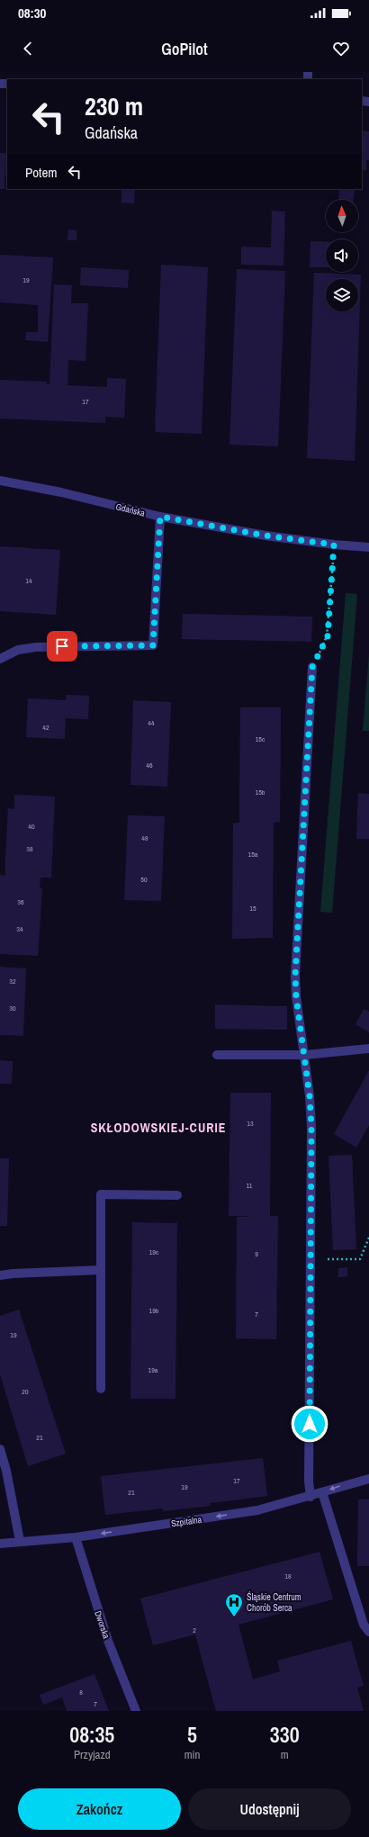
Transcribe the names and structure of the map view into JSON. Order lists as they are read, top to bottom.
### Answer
{
  "streets": {
    "street": ["Gdańska", "Szpitalna", "Dworska"]
  },
  "crossings": [
    ["Szpitalna", "Dworska"]
  ],
  "one_way": ["Szpitalna"],
  "districts": ["SKŁODOWSKIEJ-CURIE"],
  "places": {
    "hospital": ["Śląskie Centrum Chorób Serca"]
  },
  "house_numbers": [
    "19",
    "17",
    "14",
    "44",
    "42",
    "15c",
    "46",
    "15b",
    "40",
    "48",
    "38",
    "15a",
    "50",
    "36",
    "15",
    "34",
    "32",
    "30",
    "13",
    "11",
    "19c",
    "9",
    "19b",
    "7",
    "19",
    "19a",
    "20",
    "21",
    "17",
    "19",
    "21",
    "18",
    "2",
    "8",
    "7"
  ],
  "north": "top",
  "page": {
    "status": "08:30",
    "header": "GoPilot",
    "turn": ["230 m", "Gdańska"],
    "then": "Potem",
    "eta": [
      "08:35",
      "Przyjazd",
      "5",
      "min",
      "330",
      "m"
    ],
    "buttons": ["Zakończ", "Udostępnij"]
  }
}
